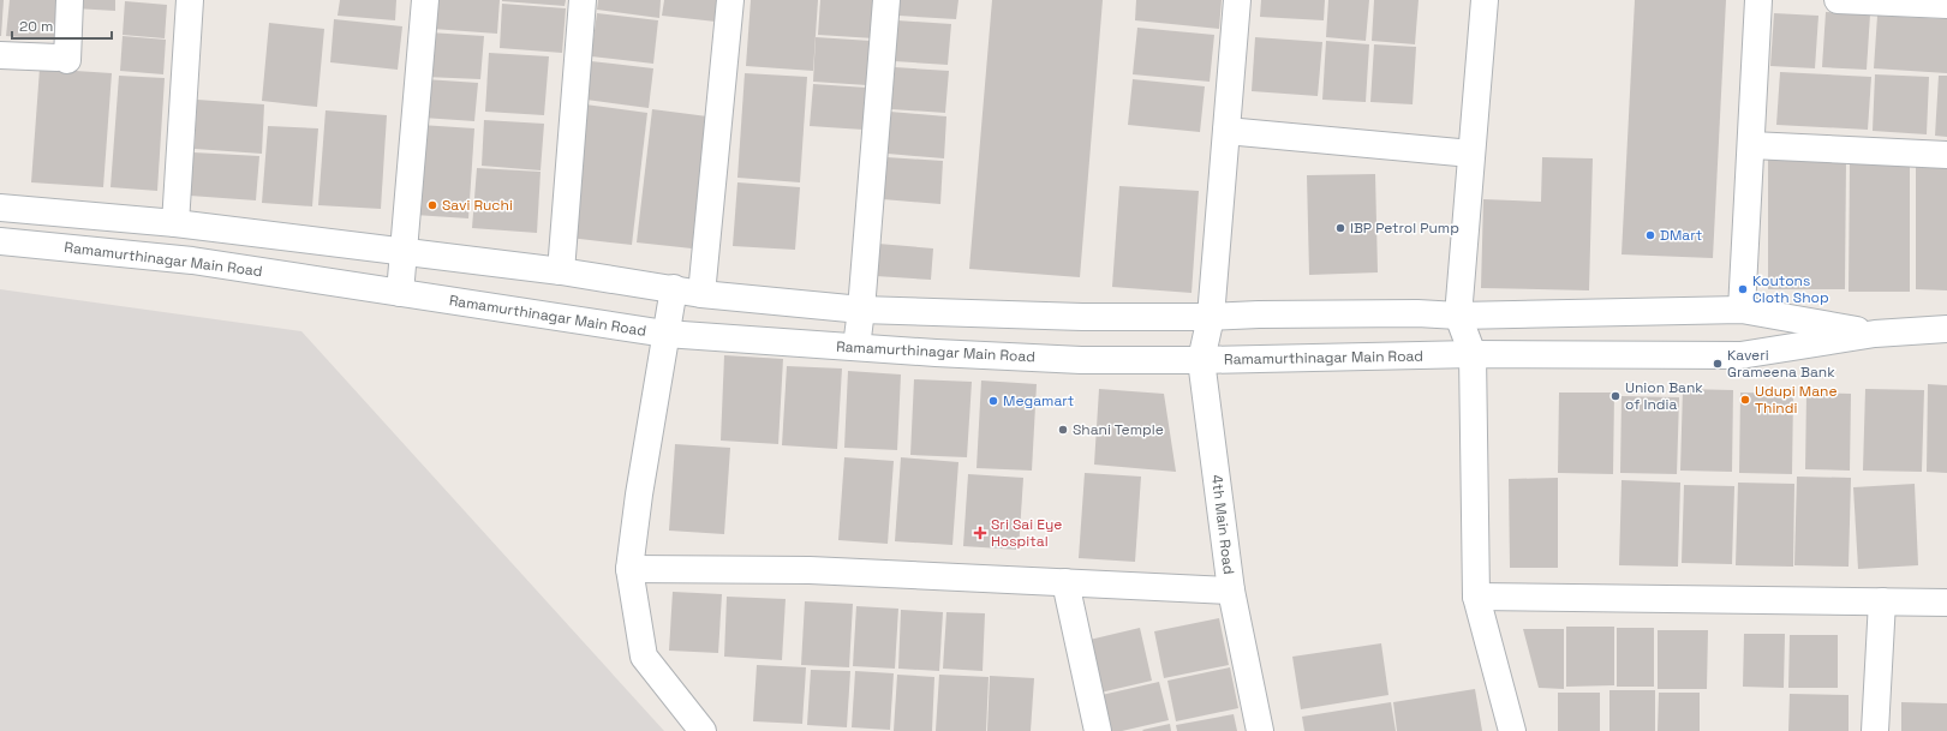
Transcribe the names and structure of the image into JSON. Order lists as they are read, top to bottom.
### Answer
{
  "streets": {
    "street": ["Ramamurthinagar Main Road", "4th Main Road"]
  },
  "crossings": [
    ["Ramamurthinagar Main Road", "4th Main Road"]
  ],
  "places": {
    "other": [
      "Savi Ruchi",
      "IBP Petrol Pump",
      "DMart",
      "Koutons Cloth Shop",
      "Kaveri Grameena Bank",
      "Union Bank of India",
      "Udupi Mane Thindi",
      "Megamart",
      "Shani Temple"
    ],
    "health": ["Sri Sai Eye Hospital"]
  },
  "scale_bar": "20 m"
}
